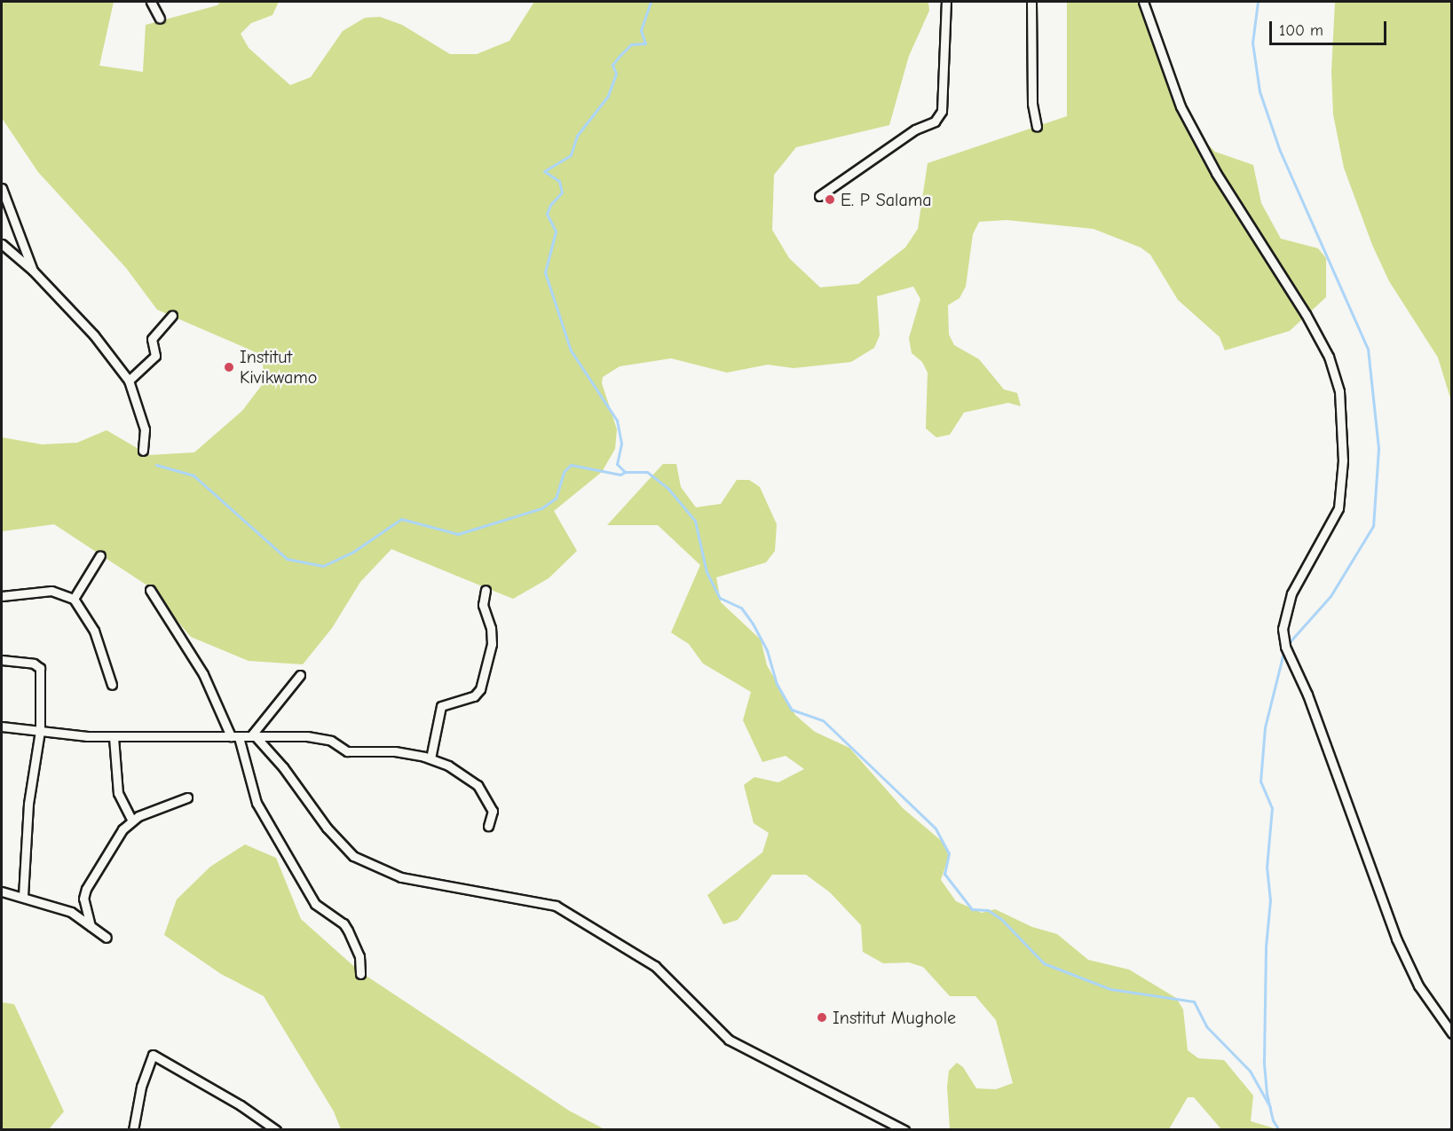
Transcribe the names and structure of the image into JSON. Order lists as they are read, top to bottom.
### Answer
{
  "places": ["E. P Salama", "Institut Kivikwamo", "Institut Mughole"],
  "scale_bar": "100 m"
}
